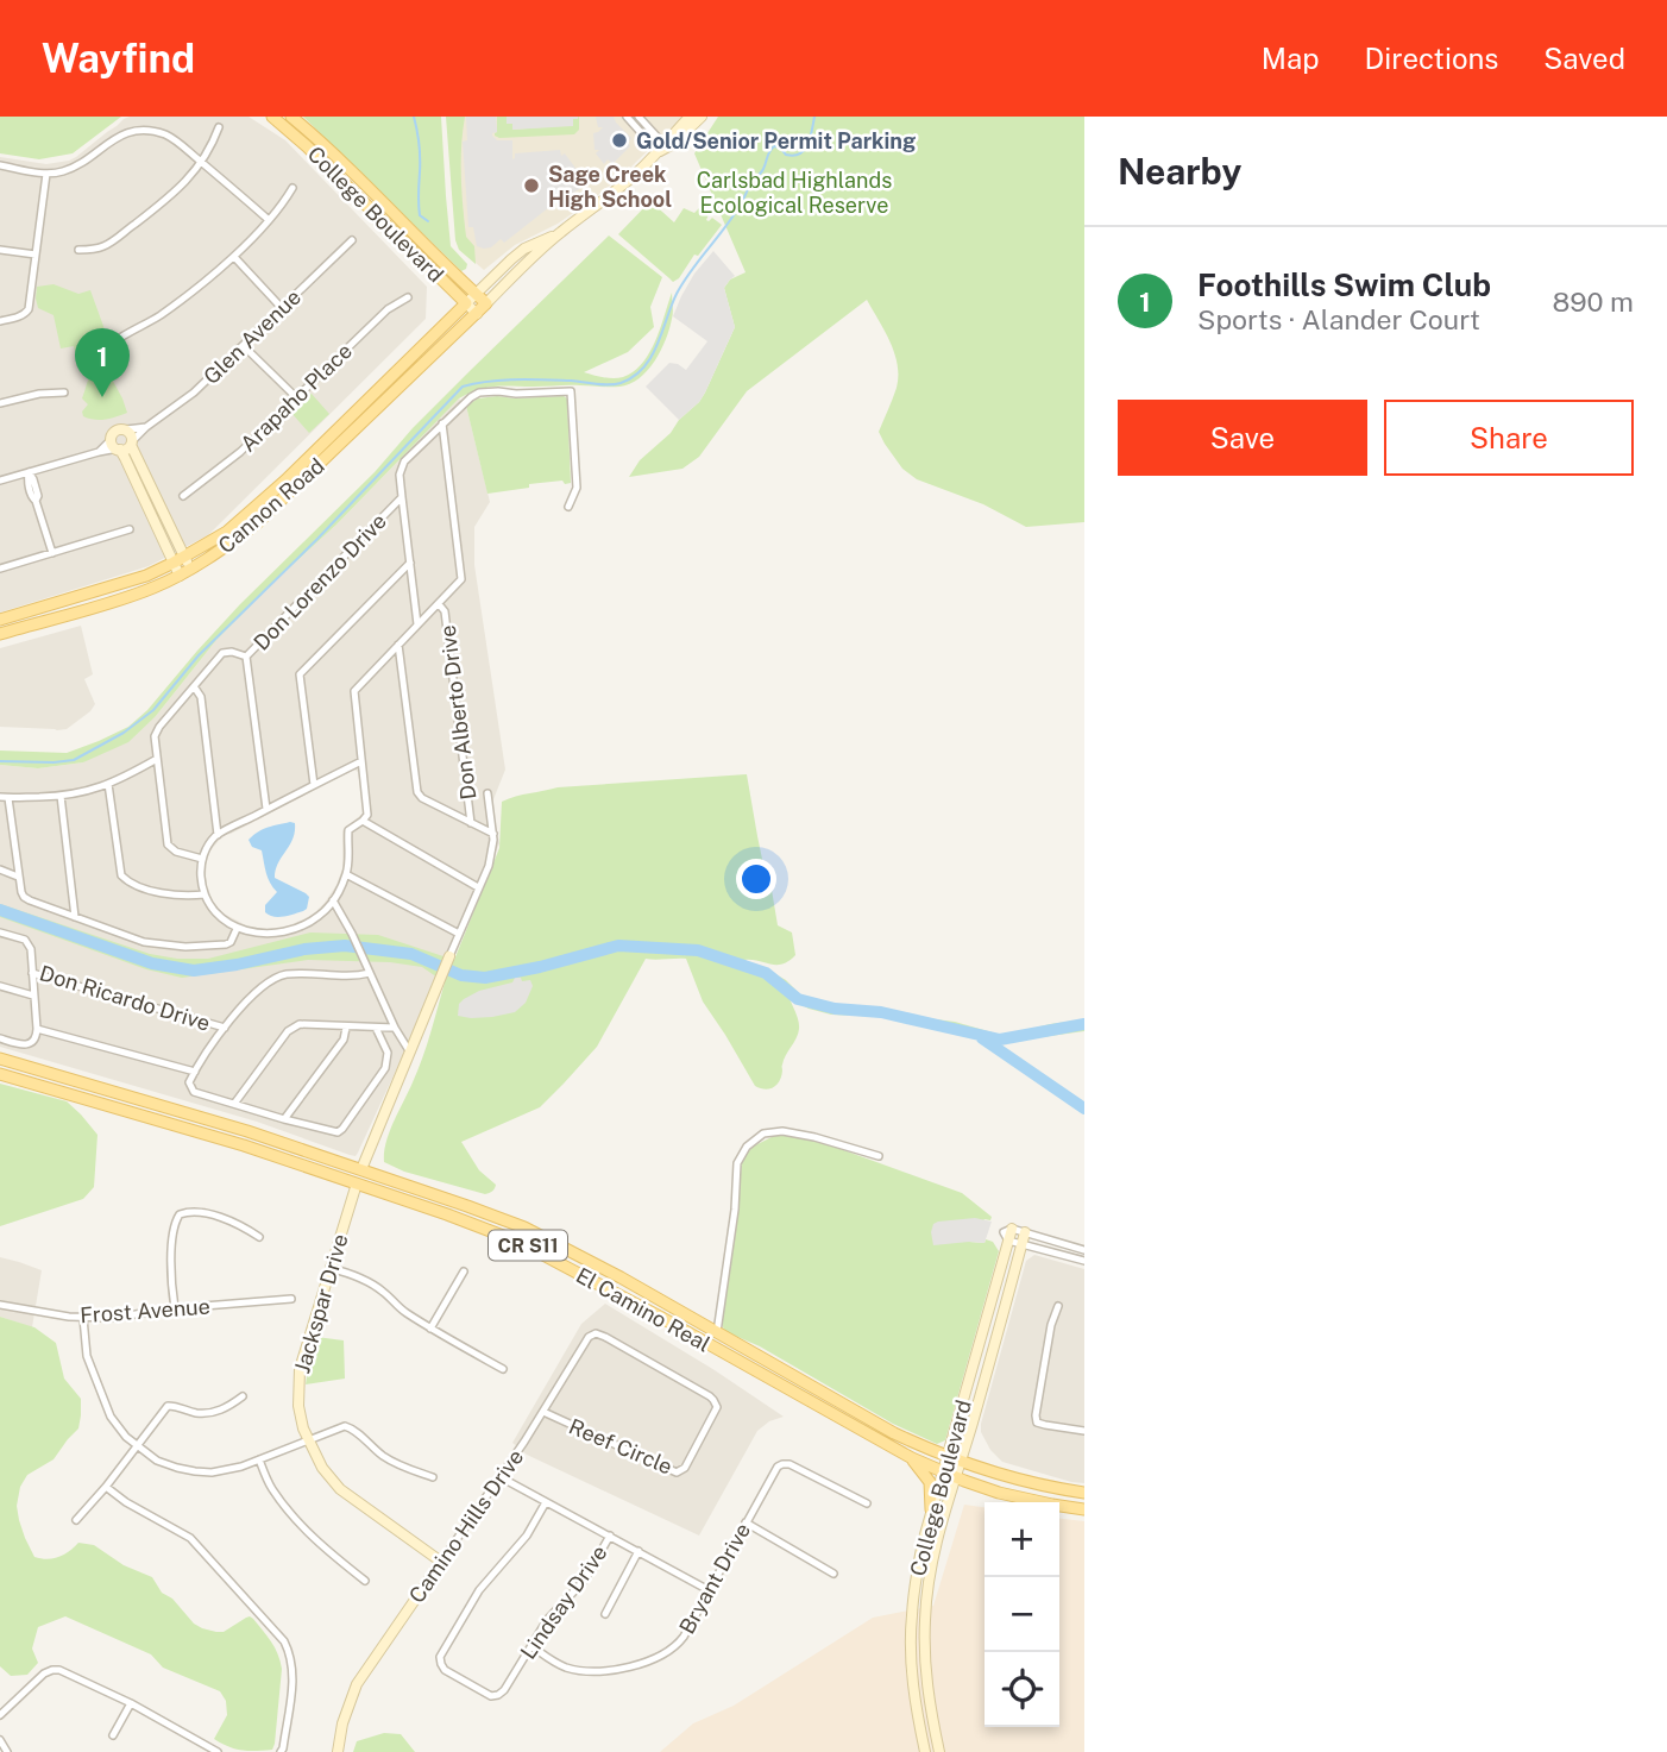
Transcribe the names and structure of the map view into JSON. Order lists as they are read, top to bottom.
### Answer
{
  "streets": {
    "main road": [
      "College Boulevard",
      "Cannon Road",
      "CR S11",
      "El Camino Real"
    ],
    "street": [
      "Glen Avenue",
      "Arapaho Place",
      "Don Lorenzo Drive",
      "Don Alberto Drive",
      "Don Ricardo Drive",
      "Jackspar Drive",
      "Frost Avenue",
      "Reef Circle",
      "Camino Hills Drive",
      "Bryant Drive",
      "Lindsay Drive"
    ]
  },
  "crossings": [
    ["College Boulevard", "Cannon Road"],
    ["College Boulevard", "El Camino Real"],
    ["Jackspar Drive", "El Camino Real"],
    ["Jackspar Drive", "Camino Hills Drive"],
    ["Reef Circle", "Camino Hills Drive"],
    ["Bryant Drive", "Lindsay Drive"]
  ],
  "parks": ["Carlsbad Highlands Ecological Reserve"],
  "places": ["Gold/Senior Permit Parking", "Sage Creek High School"],
  "page": {
    "header": "Wayfind",
    "nav": ["Map", "Directions", "Saved"],
    "heading": "Nearby",
    "list": [
      {
        "mark": "1",
        "name": "Foothills Swim Club",
        "note": "Sports · Alander Court",
        "value": "890 m"
      }
    ],
    "pins": "1",
    "buttons": ["Save", "Share"],
    "map_buttons": ["+", "−"]
  }
}
